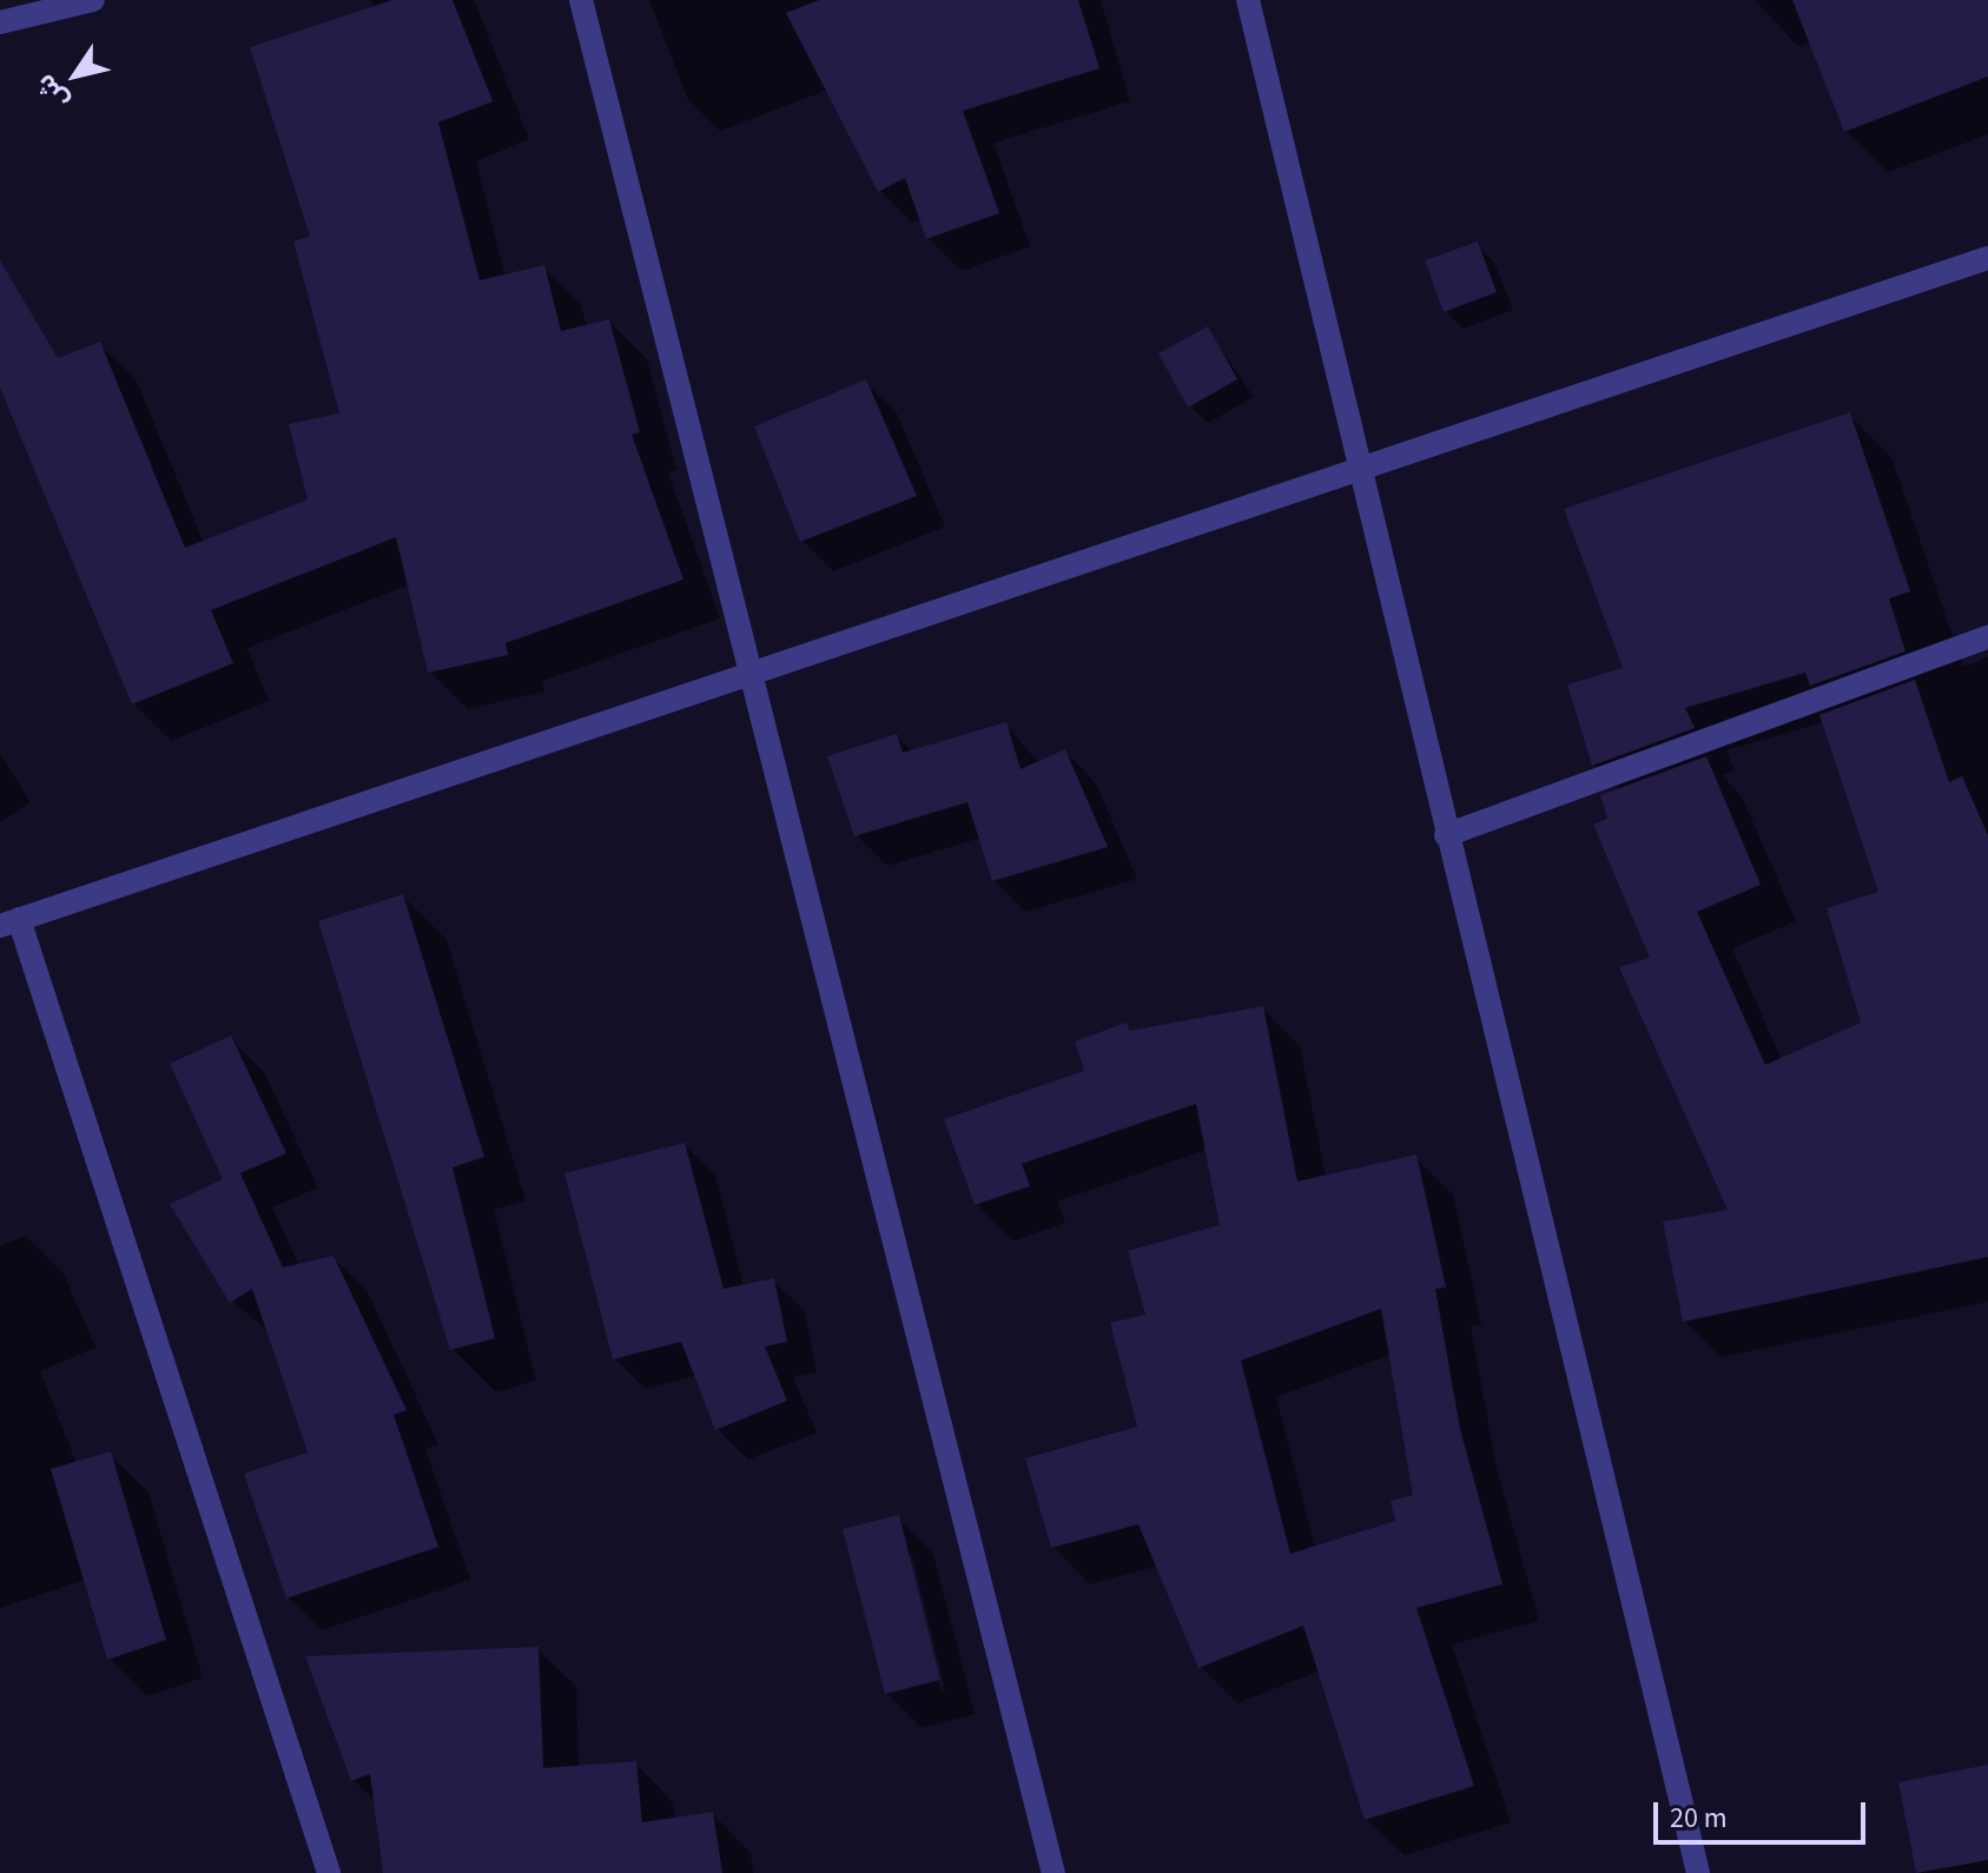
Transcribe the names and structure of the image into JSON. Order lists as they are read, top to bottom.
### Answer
{
  "scale_bar": "20 m",
  "north": "bottom left"
}
